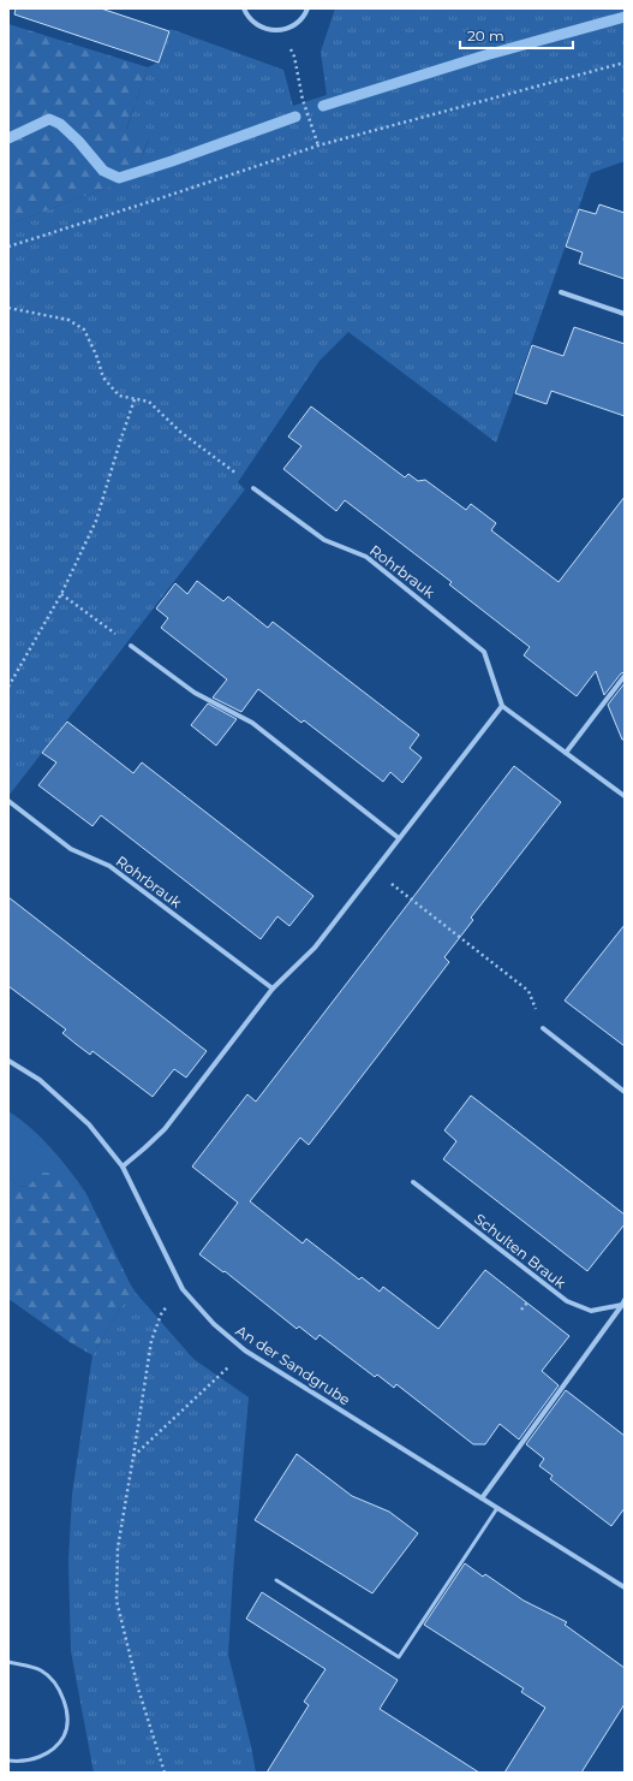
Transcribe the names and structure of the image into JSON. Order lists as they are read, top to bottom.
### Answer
{
  "streets": {
    "street": ["Rohrbrauk", "Schulten Brauk", "An der Sandgrube"]
  },
  "crossings": [
    ["Schulten Brauk", "An der Sandgrube"]
  ],
  "scale_bar": "20 m"
}
